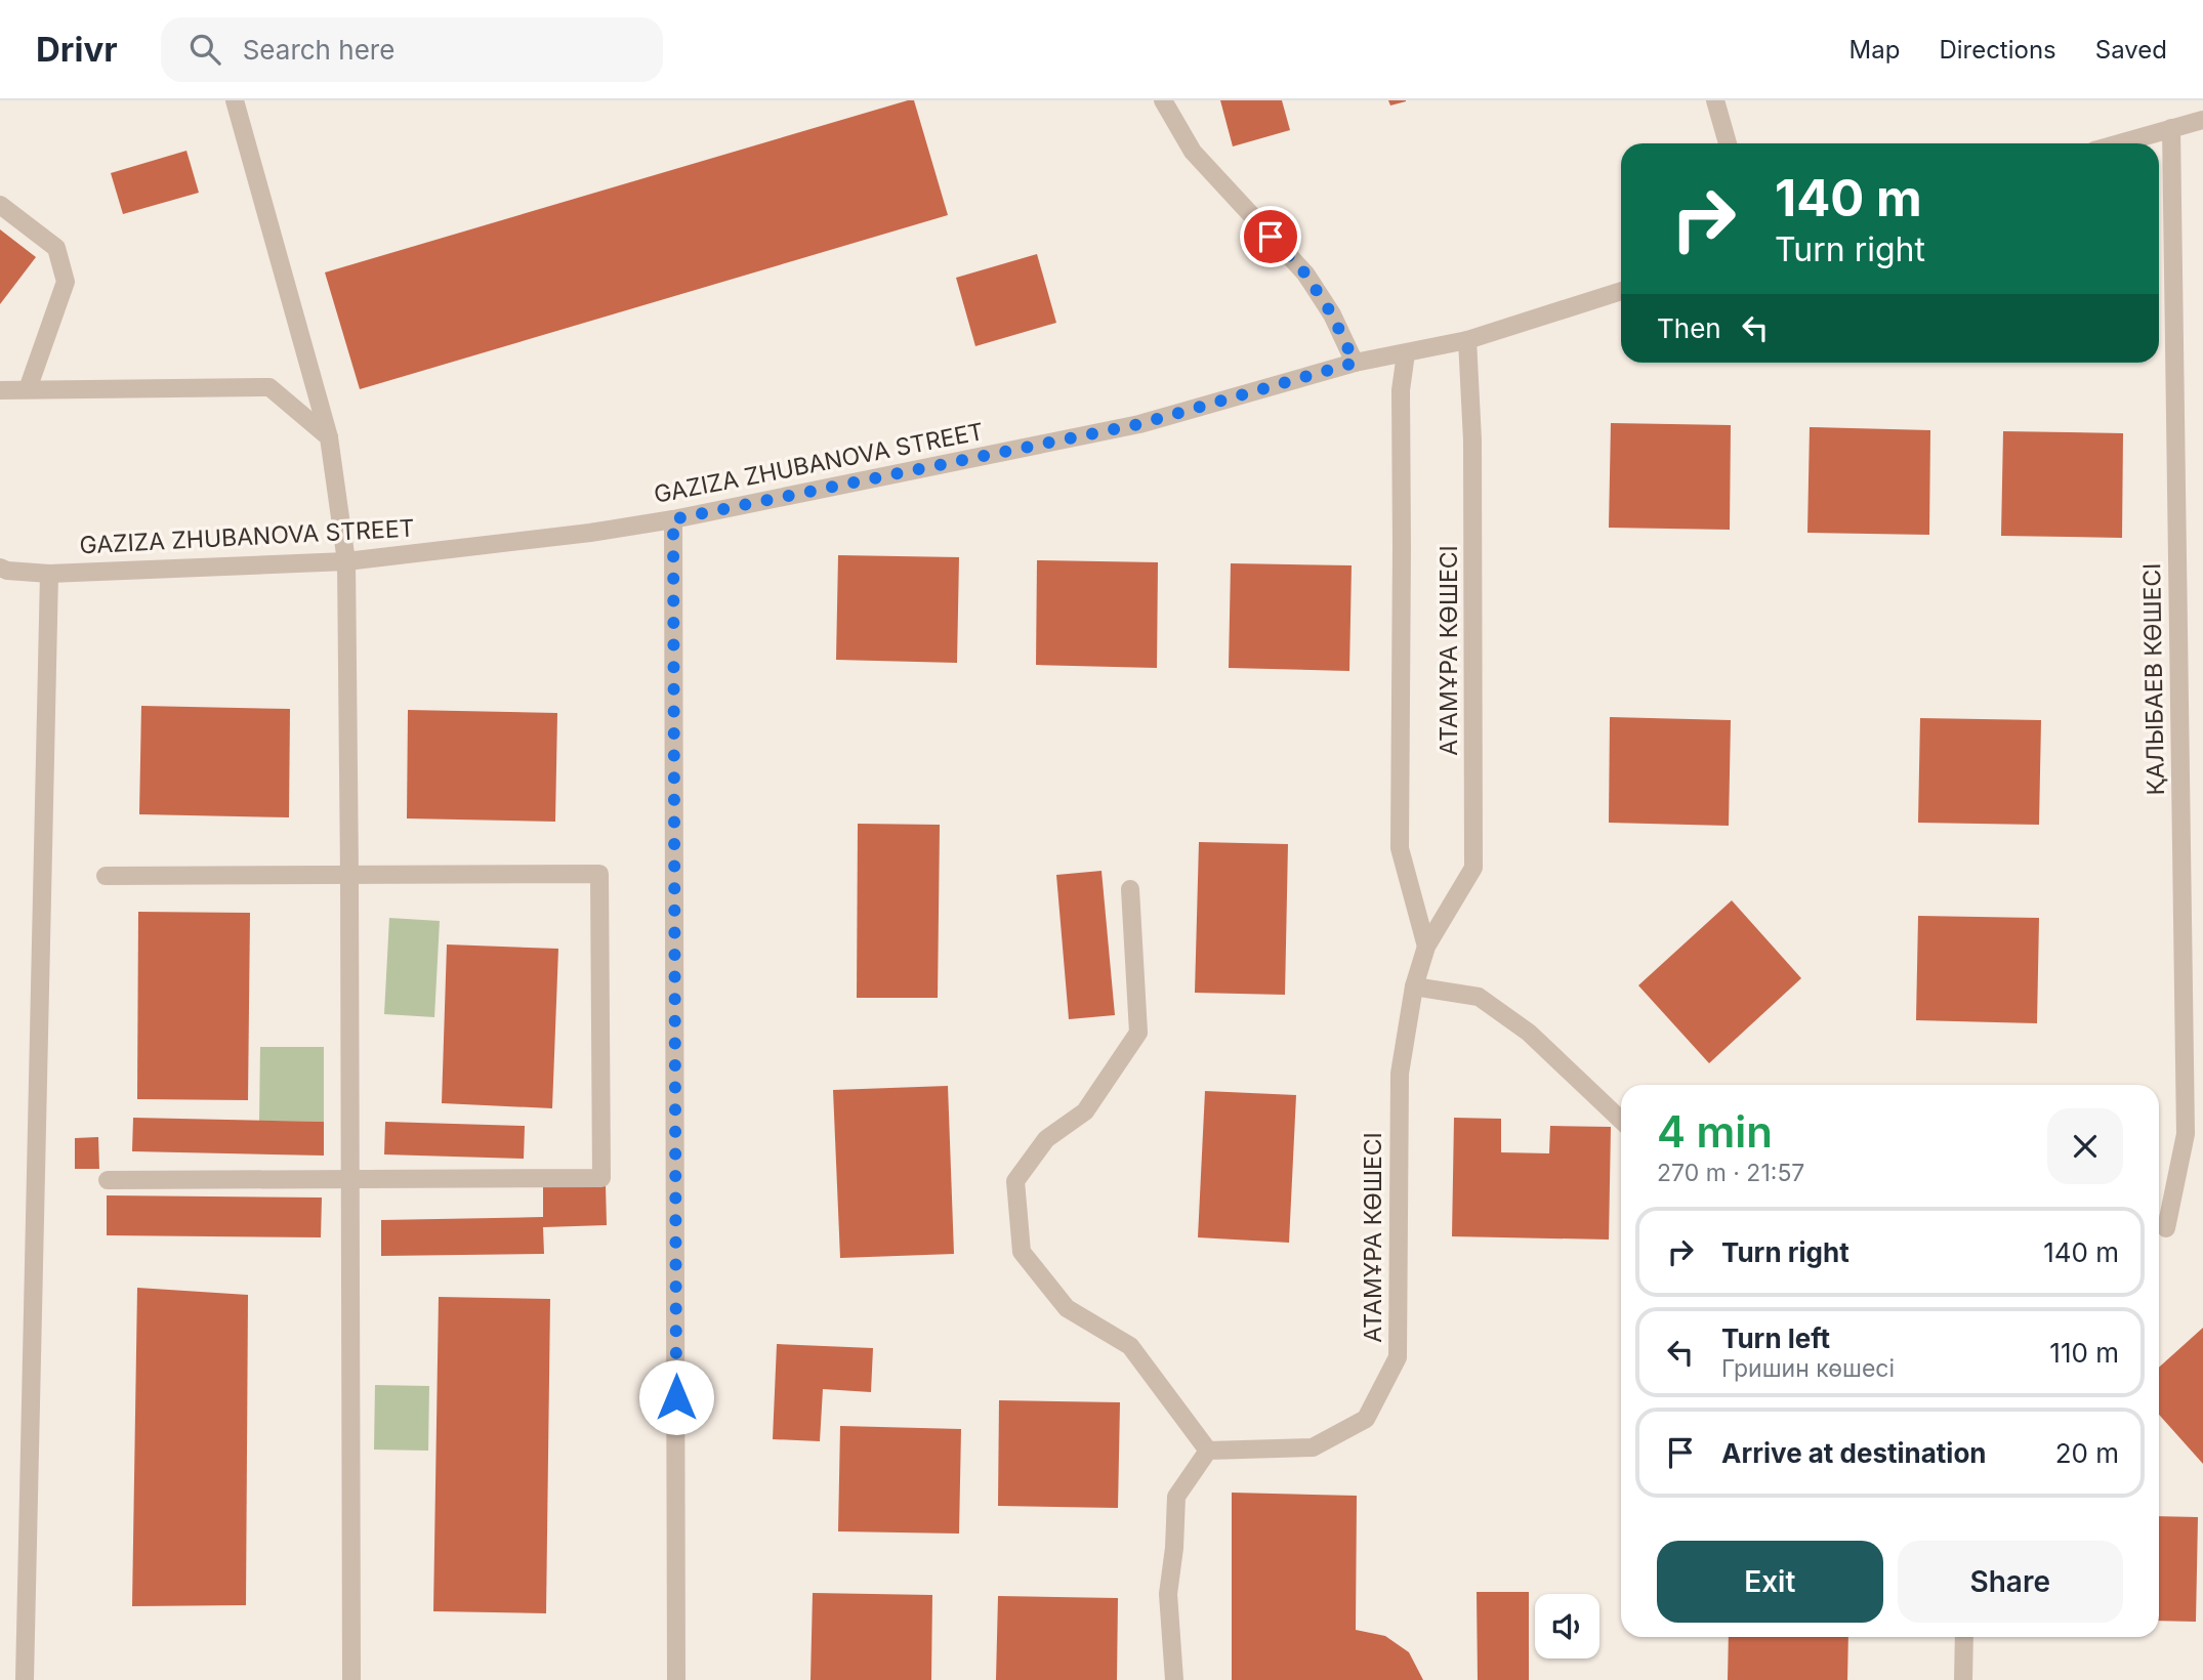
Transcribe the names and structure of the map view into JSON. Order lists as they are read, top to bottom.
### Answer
{
  "streets": {
    "street": ["GAZIZA ZHUBANOVA STREET", "АТАМҰРА КӨШЕСІ", "ҚАЛЫБАЕВ КӨШЕСІ"]
  },
  "crossings": [
    ["GAZIZA ZHUBANOVA STREET", "АТАМҰРА КӨШЕСІ"]
  ],
  "page": {
    "header": "Drivr",
    "search": "Search here",
    "nav": ["Map", "Directions", "Saved"],
    "turn": ["140 m", "Turn right"],
    "then": "Then",
    "heading": ["4 min", "270 m · 21:57"],
    "list": [
      {
        "name": "Turn right",
        "value": "140 m"
      },
      {
        "name": "Turn left",
        "note": "Гришин көшесі",
        "value": "110 m"
      },
      {
        "name": "Arrive at destination",
        "value": "20 m"
      }
    ],
    "buttons": ["Exit", "Share"]
  }
}
